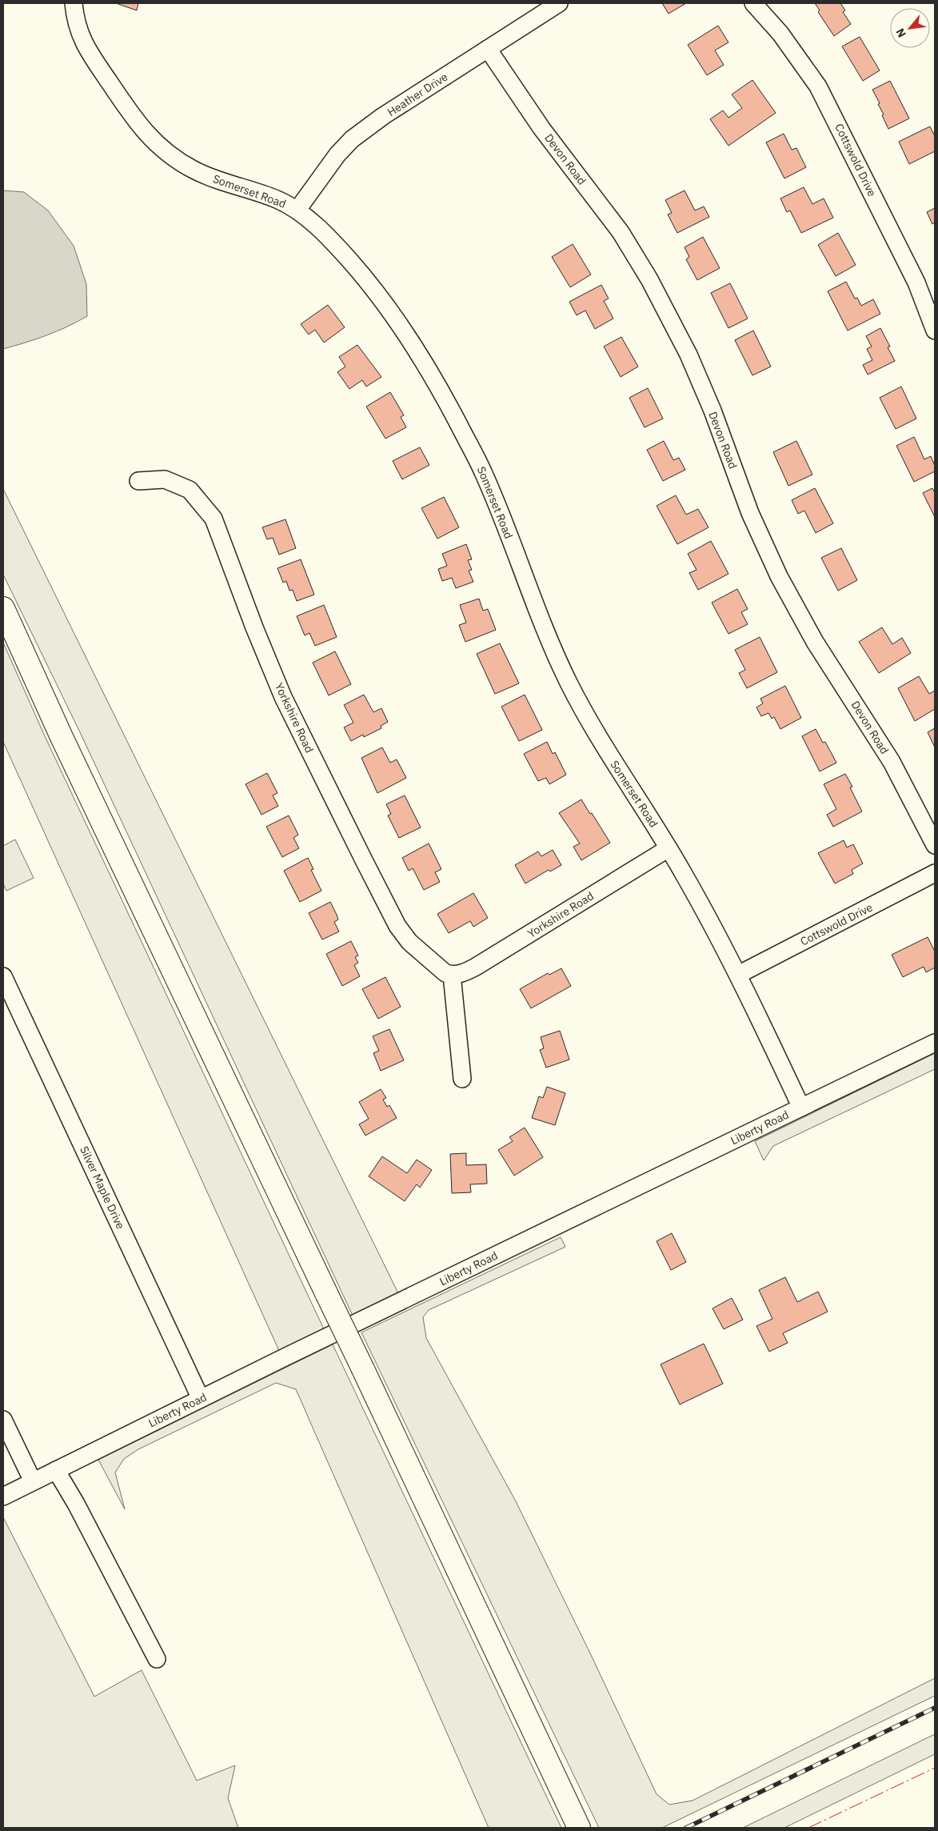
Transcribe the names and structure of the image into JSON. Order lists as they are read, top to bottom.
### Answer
{
  "streets": {
    "street": [
      "Heather Drive",
      "Devon Road",
      "Cottswold Drive",
      "Somerset Road",
      "Yorkshire Road",
      "Liberty Road",
      "Silver Maple Drive"
    ]
  },
  "crossings": [
    ["Heather Drive", "Devon Road"],
    ["Heather Drive", "Somerset Road"],
    ["Cottswold Drive", "Somerset Road"],
    ["Somerset Road", "Yorkshire Road"],
    ["Somerset Road", "Liberty Road"],
    ["Liberty Road", "Silver Maple Drive"]
  ],
  "north": "bottom left"
}
